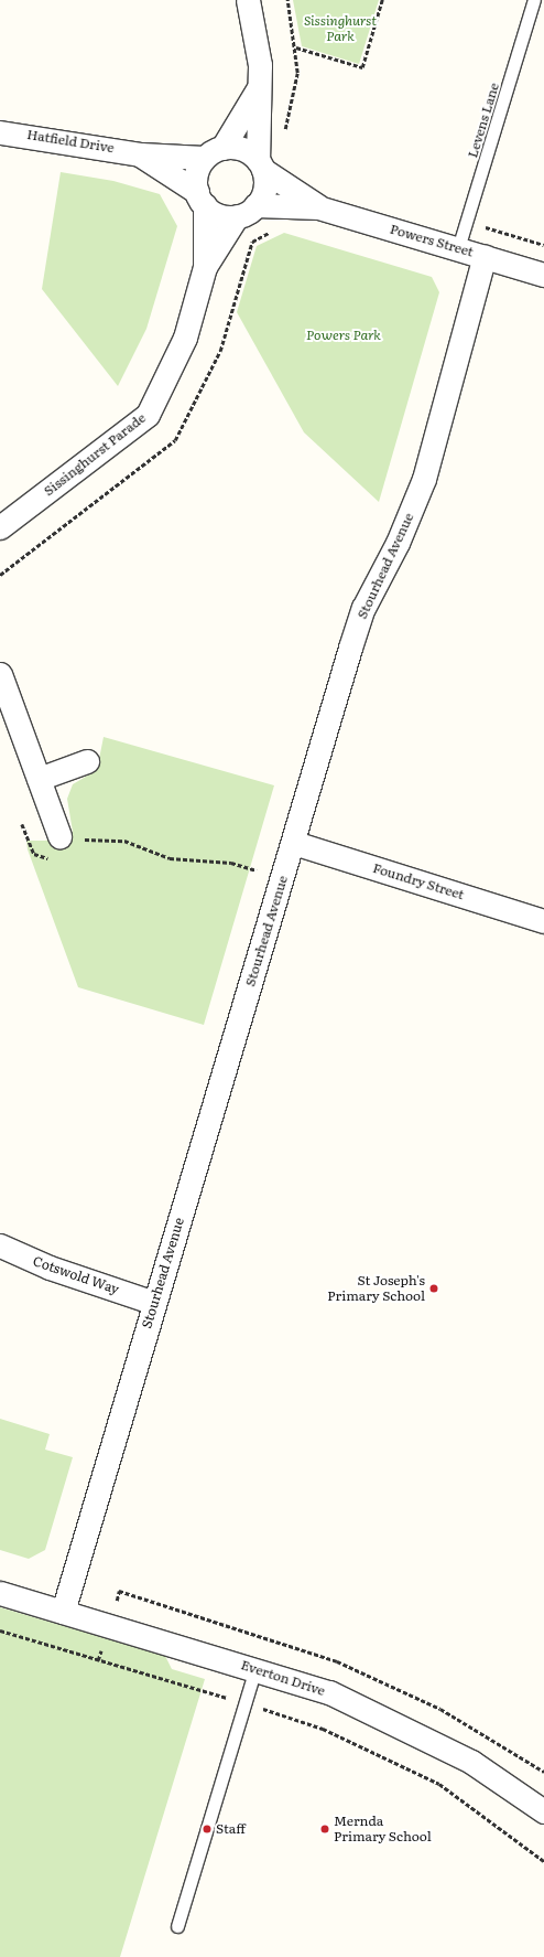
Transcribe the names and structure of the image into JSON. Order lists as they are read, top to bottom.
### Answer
{
  "streets": {
    "street": [
      "Hatfield Drive",
      "Powers Street",
      "Sissinghurst Parade",
      "Stourhead Avenue",
      "Foundry Street",
      "Cotswold Way",
      "Everton Drive"
    ],
    "lane": ["Levens Lane"]
  },
  "crossings": [
    ["Levens Lane", "Powers Street"],
    ["Hatfield Drive", "Powers Street"],
    ["Hatfield Drive", "Sissinghurst Parade"],
    ["Powers Street", "Sissinghurst Parade"],
    ["Powers Street", "Stourhead Avenue"],
    ["Stourhead Avenue", "Foundry Street"],
    ["Stourhead Avenue", "Cotswold Way"],
    ["Stourhead Avenue", "Everton Drive"]
  ],
  "parks": ["Sissinghurst Park", "Powers Park"],
  "places": ["St Joseph's Primary School", "Staff", "Mernda Primary School"]
}
